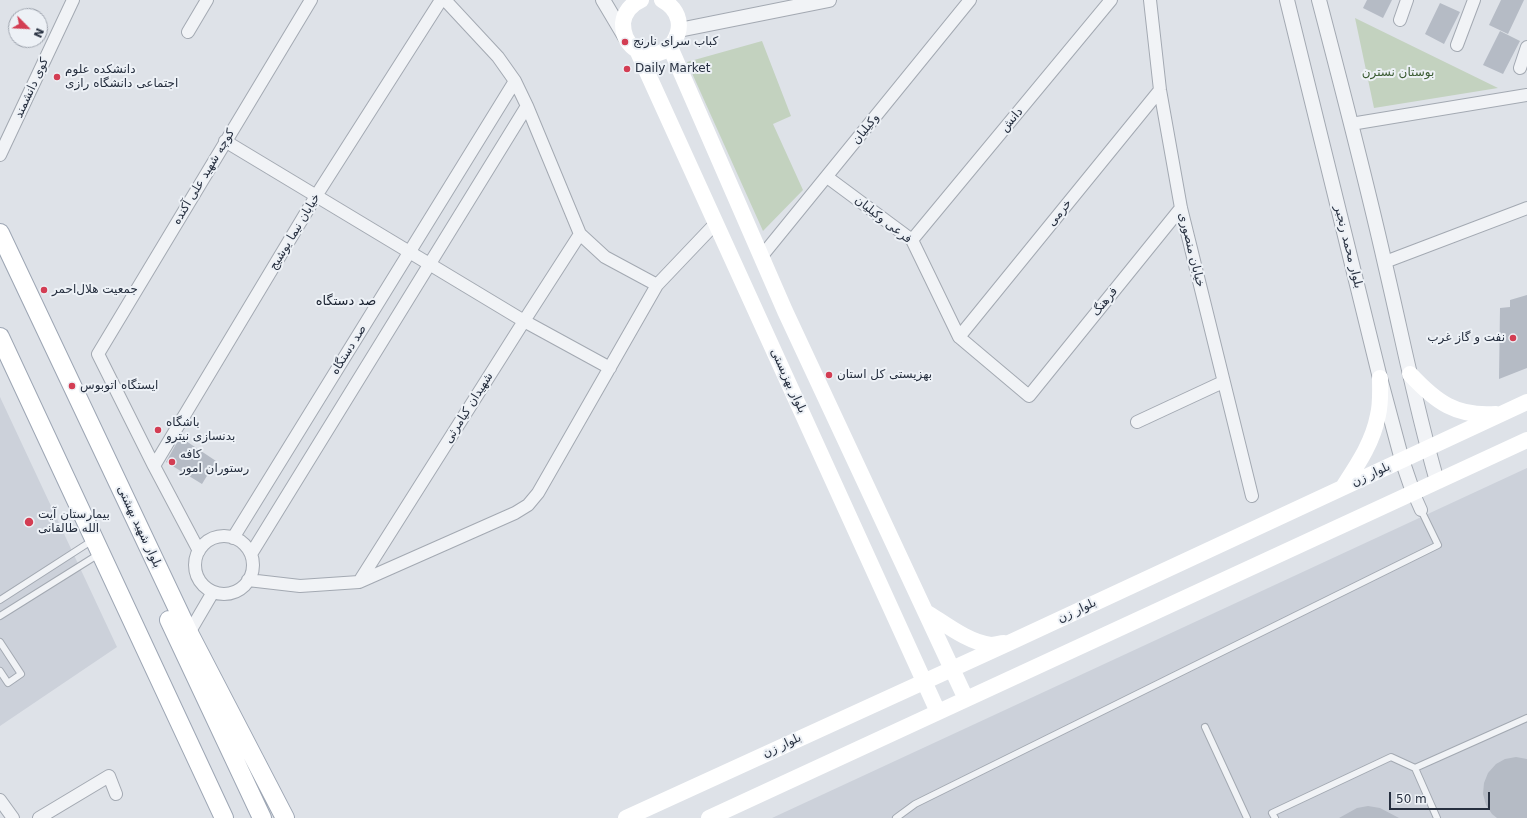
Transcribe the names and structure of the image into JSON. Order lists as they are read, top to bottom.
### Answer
{
  "streets": {
    "main road": ["بلوار بهزیستی", "بلوار زن", "بلوار شهید بهشتی"],
    "street": [
      "کوی دانشمند",
      "دانش",
      "وکیلیان",
      "کوچه شهید علی آکنده",
      "خرمی",
      "فرعی وکیلیان",
      "خیابان نیما یوشیج",
      "بلوار محمد رنجبر",
      "خیابان منصوری",
      "فرهنگ",
      "صد دستگاه",
      "شهیدان کیامرثی"
    ]
  },
  "crossings": [
    ["دانش", "فرعی وکیلیان"],
    ["وکیلیان", "فرعی وکیلیان"],
    ["کوچه شهید علی آکنده", "خیابان نیما یوشیج"],
    ["خرمی", "فرعی وکیلیان"],
    ["خرمی", "خیابان منصوری"],
    ["خرمی", "فرهنگ"],
    ["فرعی وکیلیان", "فرهنگ"],
    ["بلوار محمد رنجبر", "بلوار زن"],
    ["خیابان منصوری", "فرهنگ"],
    ["بلوار بهزیستی", "بلوار زن"]
  ],
  "districts": ["صد دستگاه"],
  "parks": ["بوستان نسترن"],
  "places": [
    "کباب سرای نارنج",
    "Daily Market",
    "دانشکده علوم اجتماعی دانشگاه رازی",
    "جمعیت هلال‌احمر",
    "نفت و گاز غرب",
    "بهزیستی کل استان",
    "ایستگاه اتوبوس",
    "باشگاه بدنسازی نیترو",
    "کافه رستوران امور",
    "بیمارستان آیت الله طالقانی"
  ],
  "scale_bar": "50 m",
  "north": "bottom right"
}
